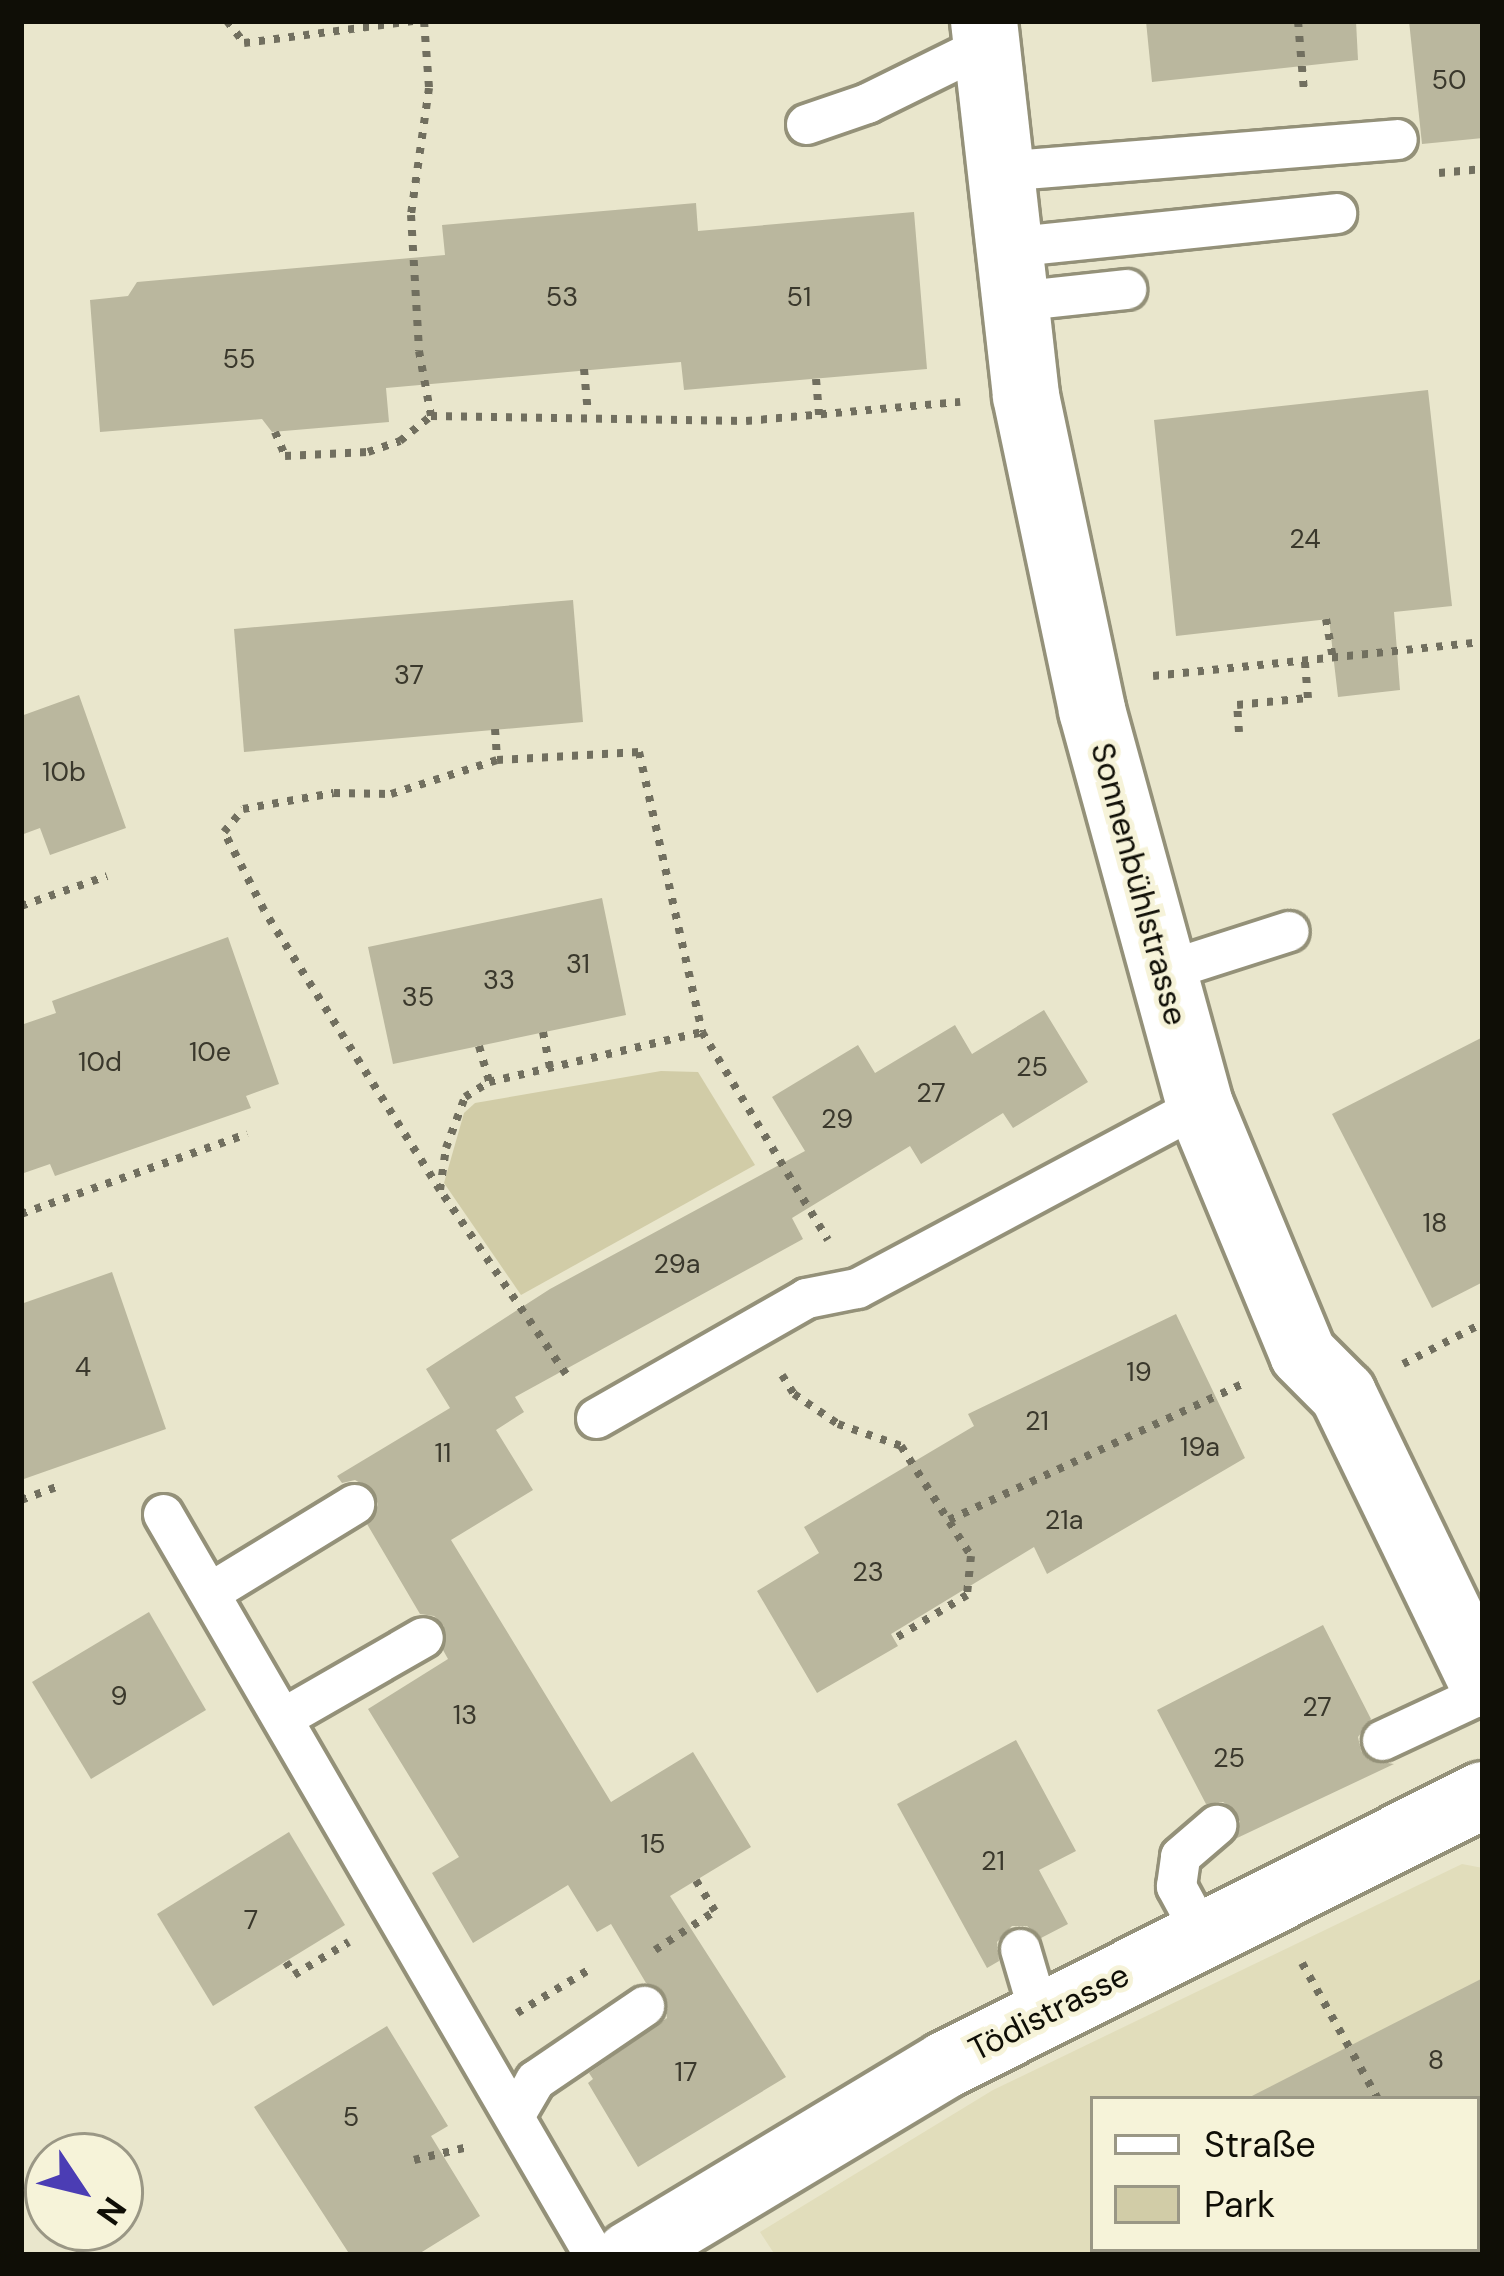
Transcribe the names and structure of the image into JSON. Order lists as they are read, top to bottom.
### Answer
{
  "streets": {
    "street": ["Sonnenbühlstrasse", "Tödistrasse"]
  },
  "house_numbers": [
    "50",
    "53",
    "51",
    "55",
    "24",
    "37",
    "10b",
    "31",
    "33",
    "35",
    "10e",
    "10d",
    "25",
    "27",
    "29",
    "18",
    "29a",
    "4",
    "19",
    "21",
    "19a",
    "11",
    "21a",
    "23",
    "9",
    "27",
    "13",
    "25",
    "15",
    "21",
    "7",
    "8",
    "17",
    "5"
  ],
  "legend": ["Straße", "Park"],
  "north": "bottom right"
}
